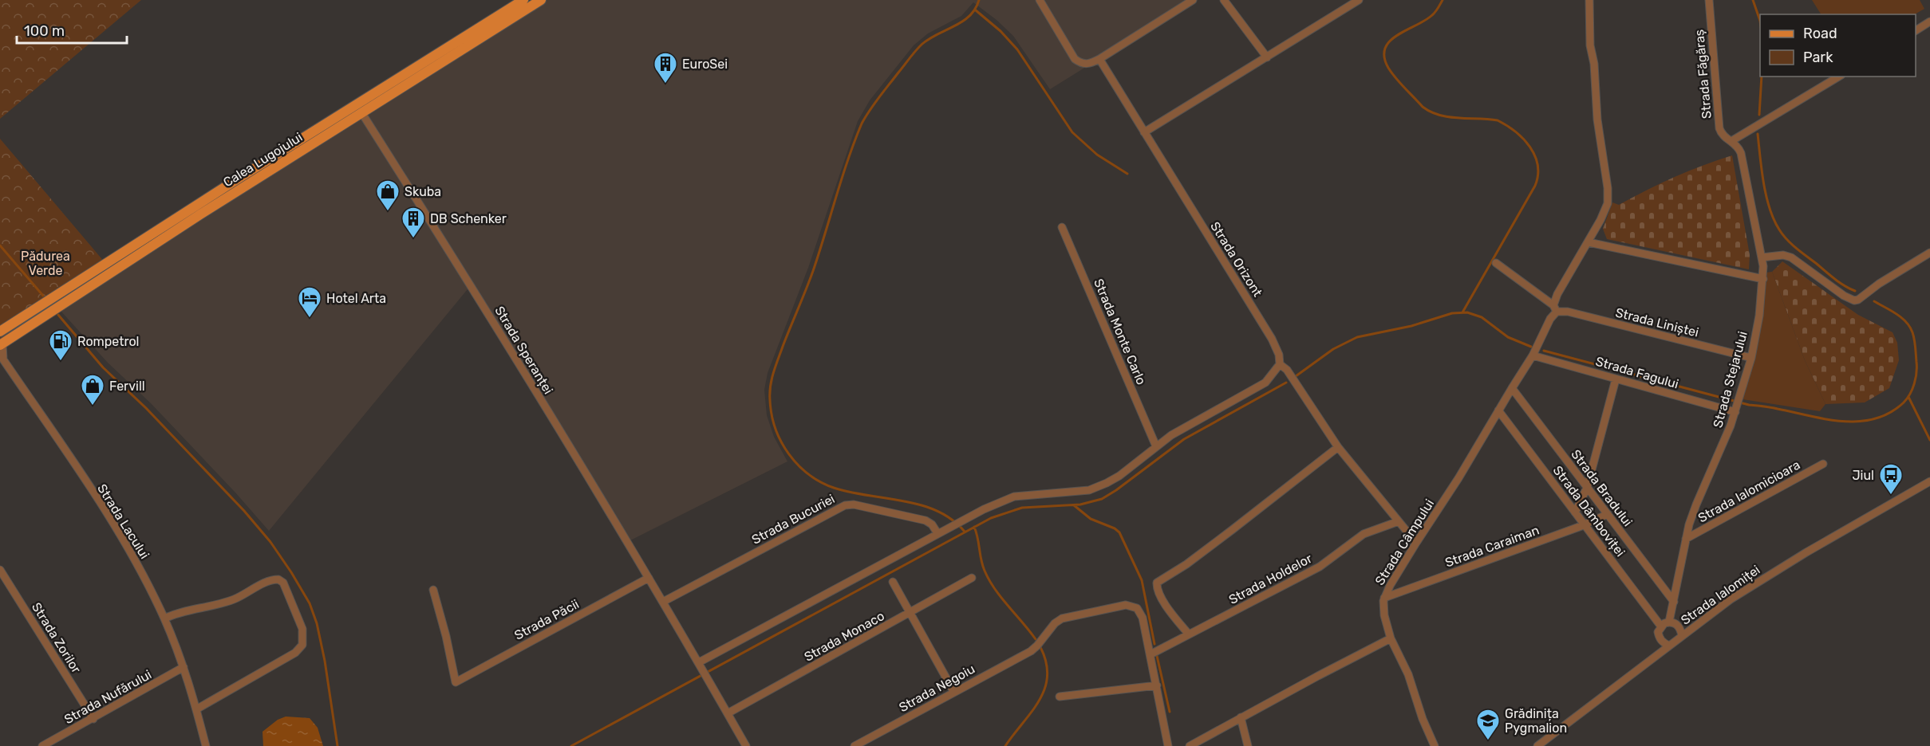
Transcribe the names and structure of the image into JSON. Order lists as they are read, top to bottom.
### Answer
{
  "streets": {
    "main road": ["Calea Lugojului"],
    "street": [
      "Strada Făgăraș",
      "Strada Orizont",
      "Strada Liniștei",
      "Strada Monte Carlo",
      "Strada Speranței",
      "Strada Fagului",
      "Strada Stejarului",
      "Strada Bradului",
      "Strada Ialomicioara",
      "Strada Dâmboviței",
      "Strada Bucuriei",
      "Strada Lacului",
      "Strada Câmpului",
      "Strada Caraiman",
      "Strada Holdelor",
      "Strada Ialomiței",
      "Strada Păcii",
      "Strada Monaco",
      "Strada Zorilor",
      "Strada Negoiu",
      "Strada Nufărului"
    ]
  },
  "crossings": [
    ["Strada Făgăraș", "Strada Stejarului"],
    ["Calea Lugojului", "Strada Speranței"],
    ["Calea Lugojului", "Strada Lacului"],
    ["Strada Orizont", "Strada Câmpului"],
    ["Strada Orizont", "Strada Holdelor"],
    ["Strada Liniștei", "Strada Stejarului"],
    ["Strada Liniștei", "Strada Câmpului"],
    ["Strada Speranței", "Strada Bucuriei"],
    ["Strada Speranței", "Strada Păcii"],
    ["Strada Speranței", "Strada Monaco"],
    ["Strada Fagului", "Strada Stejarului"],
    ["Strada Fagului", "Strada Câmpului"],
    ["Strada Stejarului", "Strada Bradului"],
    ["Strada Stejarului", "Strada Ialomicioara"],
    ["Strada Stejarului", "Strada Dâmboviței"],
    ["Strada Stejarului", "Strada Ialomiței"],
    ["Strada Bradului", "Strada Câmpului"],
    ["Strada Bradului", "Strada Caraiman"],
    ["Strada Dâmboviței", "Strada Câmpului"],
    ["Strada Dâmboviței", "Strada Caraiman"],
    ["Strada Dâmboviței", "Strada Ialomiței"],
    ["Strada Lacului", "Strada Nufărului"],
    ["Strada Câmpului", "Strada Caraiman"],
    ["Strada Holdelor", "Strada Negoiu"],
    ["Strada Zorilor", "Strada Nufărului"]
  ],
  "parks": ["Pădurea Verde"],
  "places": {
    "building": ["EuroSei", "DB Schenker"],
    "shop": ["Skuba", "Fervill"],
    "hotel": ["Hotel Arta"],
    "fuel station": ["Rompetrol"],
    "bus stop": ["Jiul"],
    "school or university": ["Grădinița Pygmalion"]
  },
  "legend": ["Road", "Park"],
  "scale_bar": "100 m"
}
